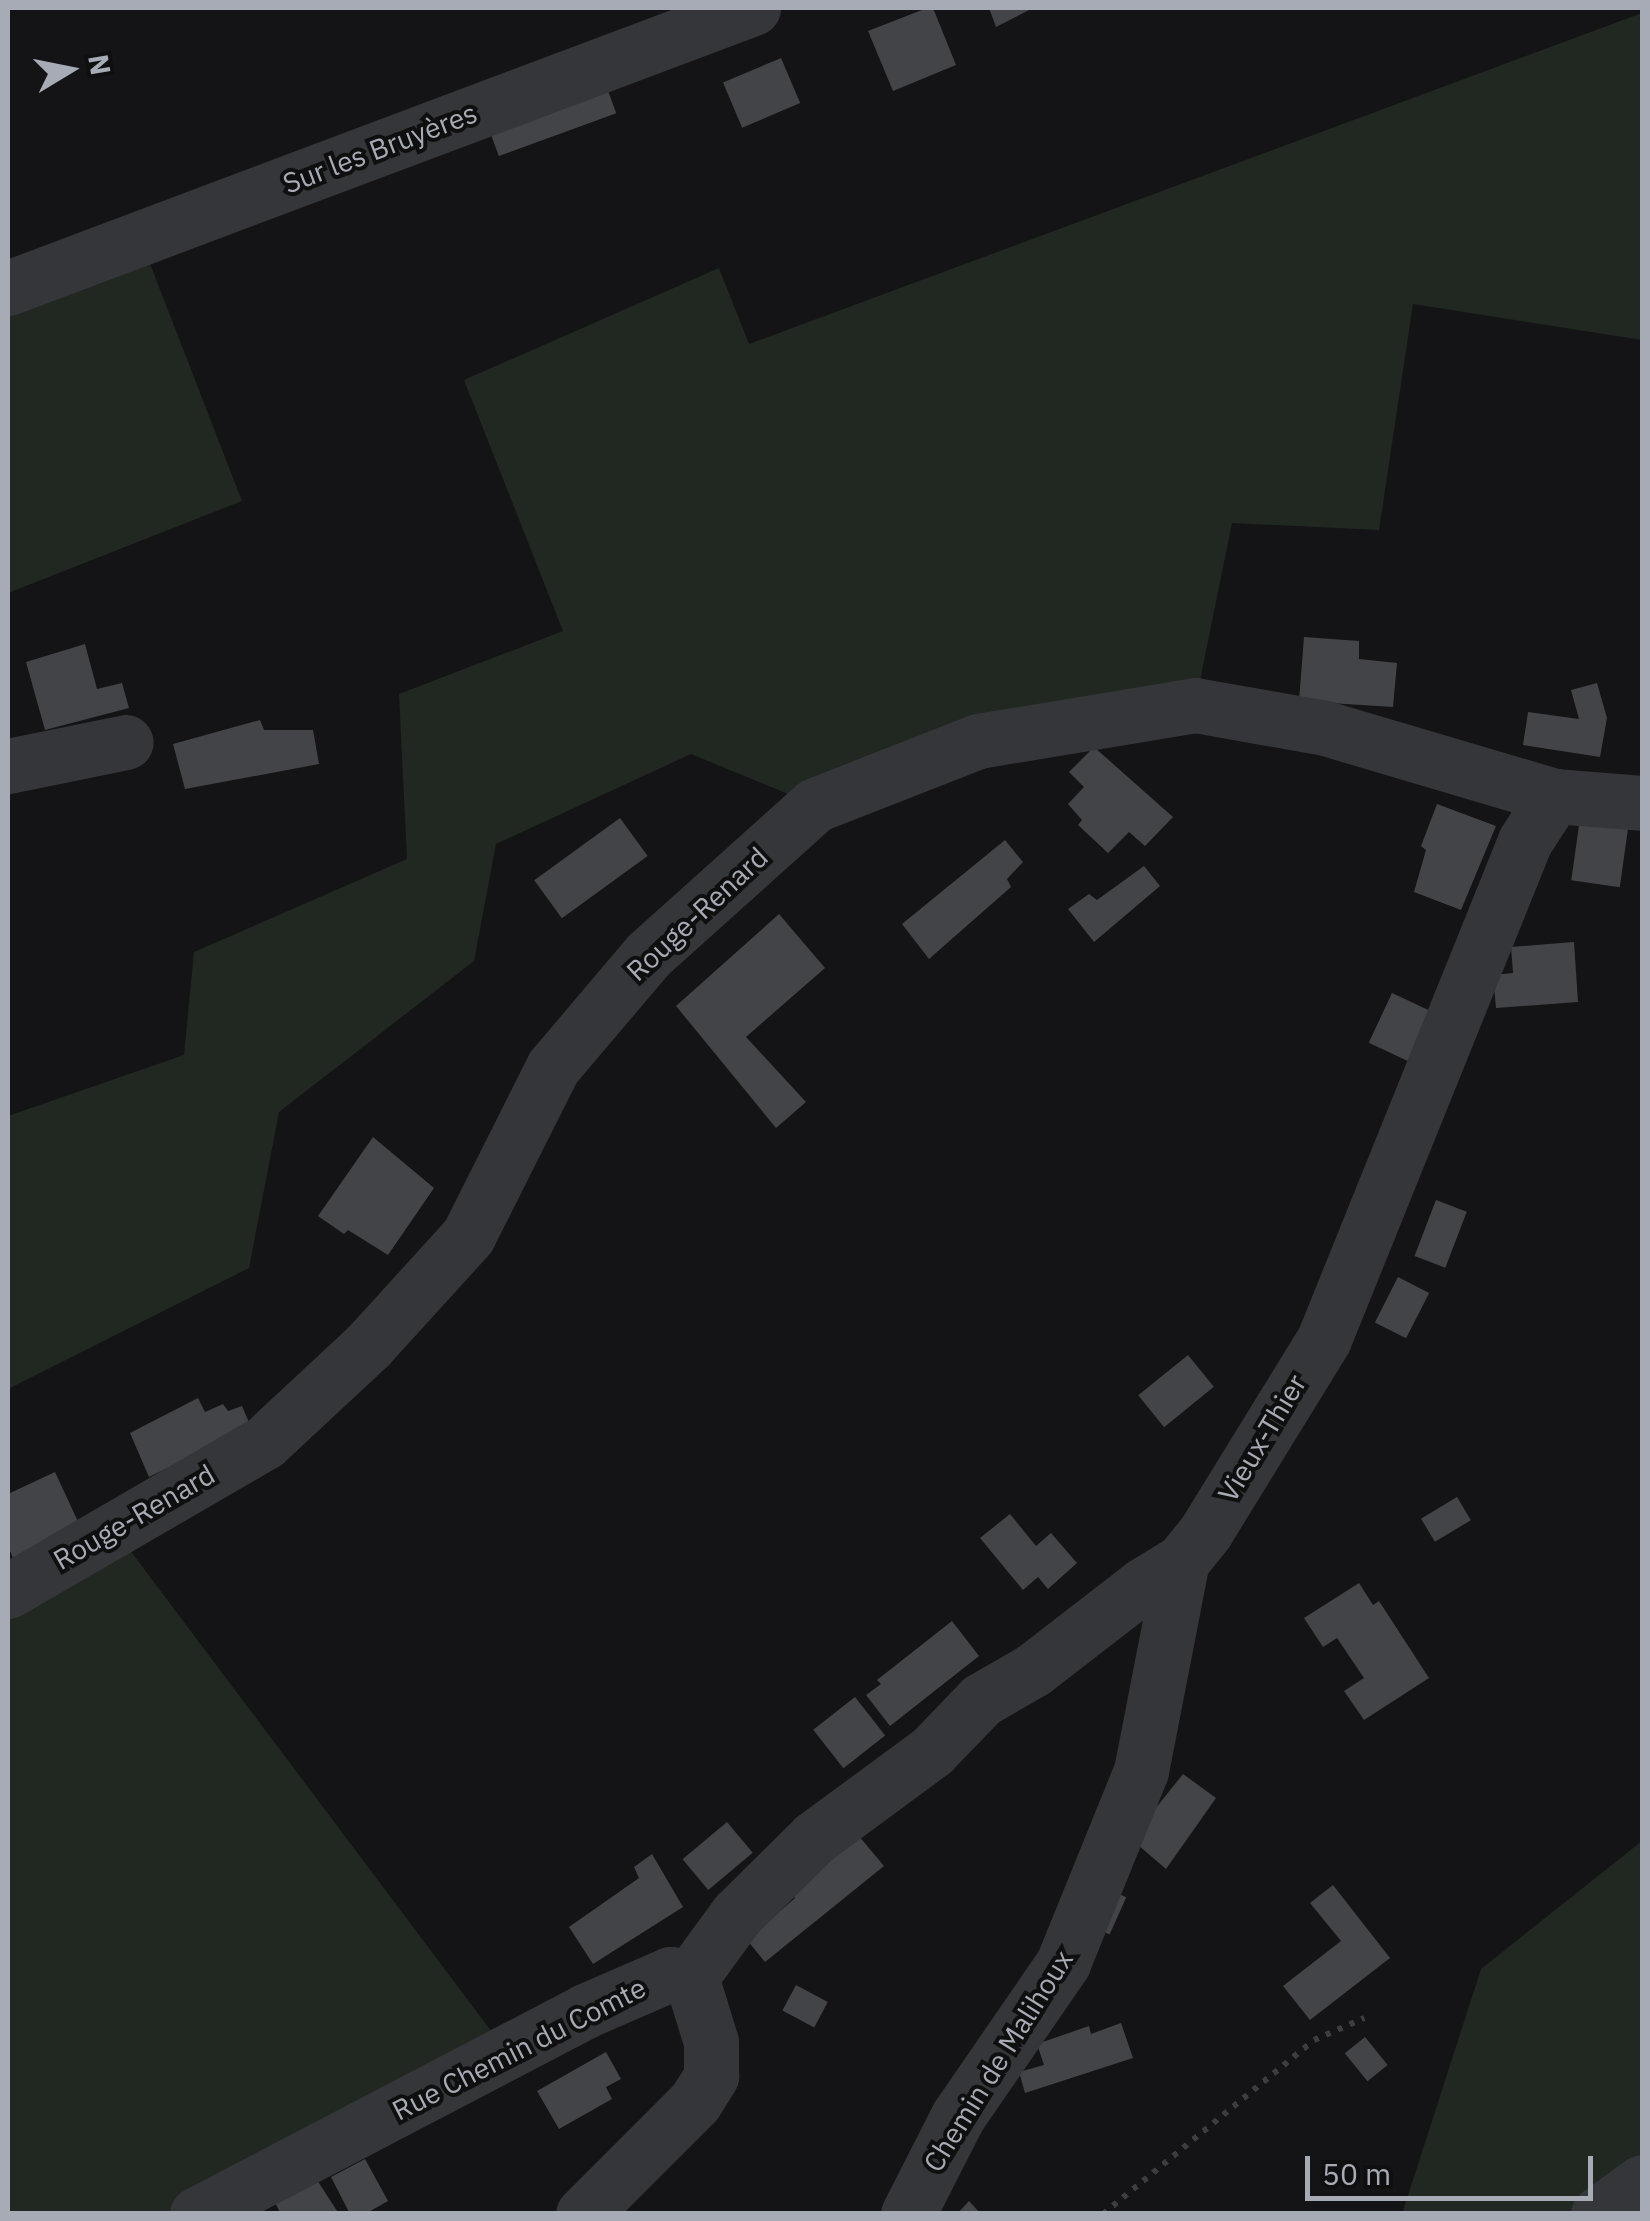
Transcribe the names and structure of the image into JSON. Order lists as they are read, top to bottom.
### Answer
{
  "streets": {
    "street": [
      "Sur les Bruyères",
      "Rouge-Renard",
      "Vieux-Thier",
      "Rue Chemin du Comte",
      "Chemin de Malihoux"
    ]
  },
  "crossings": [
    ["Rouge-Renard", "Vieux-Thier"],
    ["Vieux-Thier", "Rue Chemin du Comte"],
    ["Vieux-Thier", "Chemin de Malihoux"]
  ],
  "scale_bar": "50 m",
  "north": "right"
}
